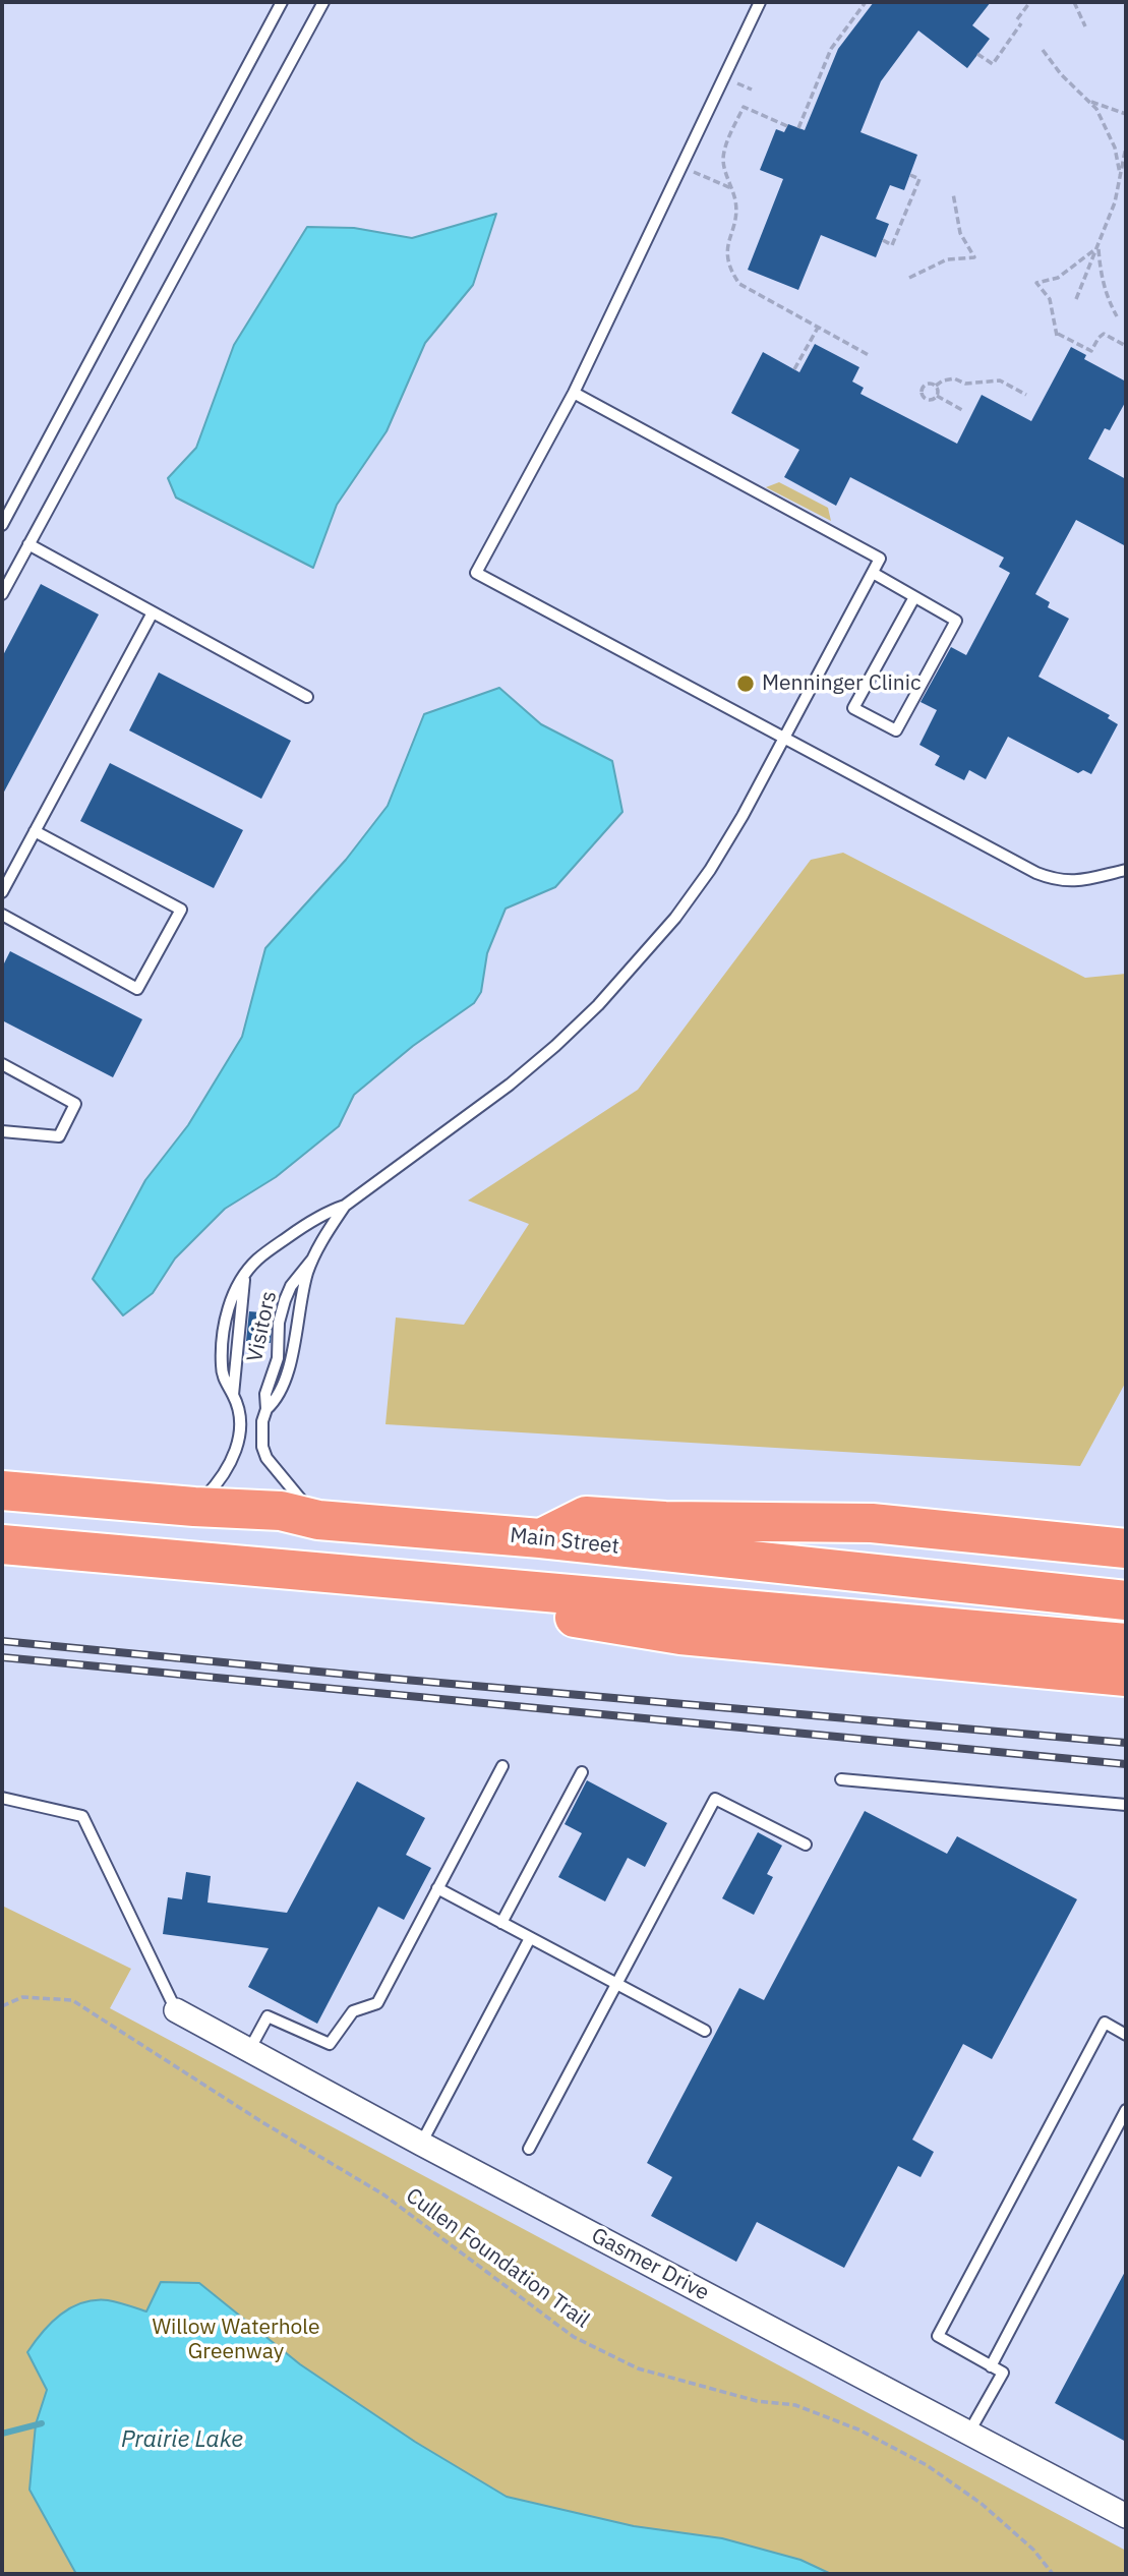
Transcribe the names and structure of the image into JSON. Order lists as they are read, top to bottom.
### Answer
{
  "streets": {
    "highway": ["Main Street"],
    "street": ["Gasmer Drive"],
    "lane": ["Visitors"],
    "path": ["Cullen Foundation Trail"]
  },
  "water": ["Prairie Lake"],
  "parks": ["Willow Waterhole Greenway"],
  "places": ["Menninger Clinic"]
}
